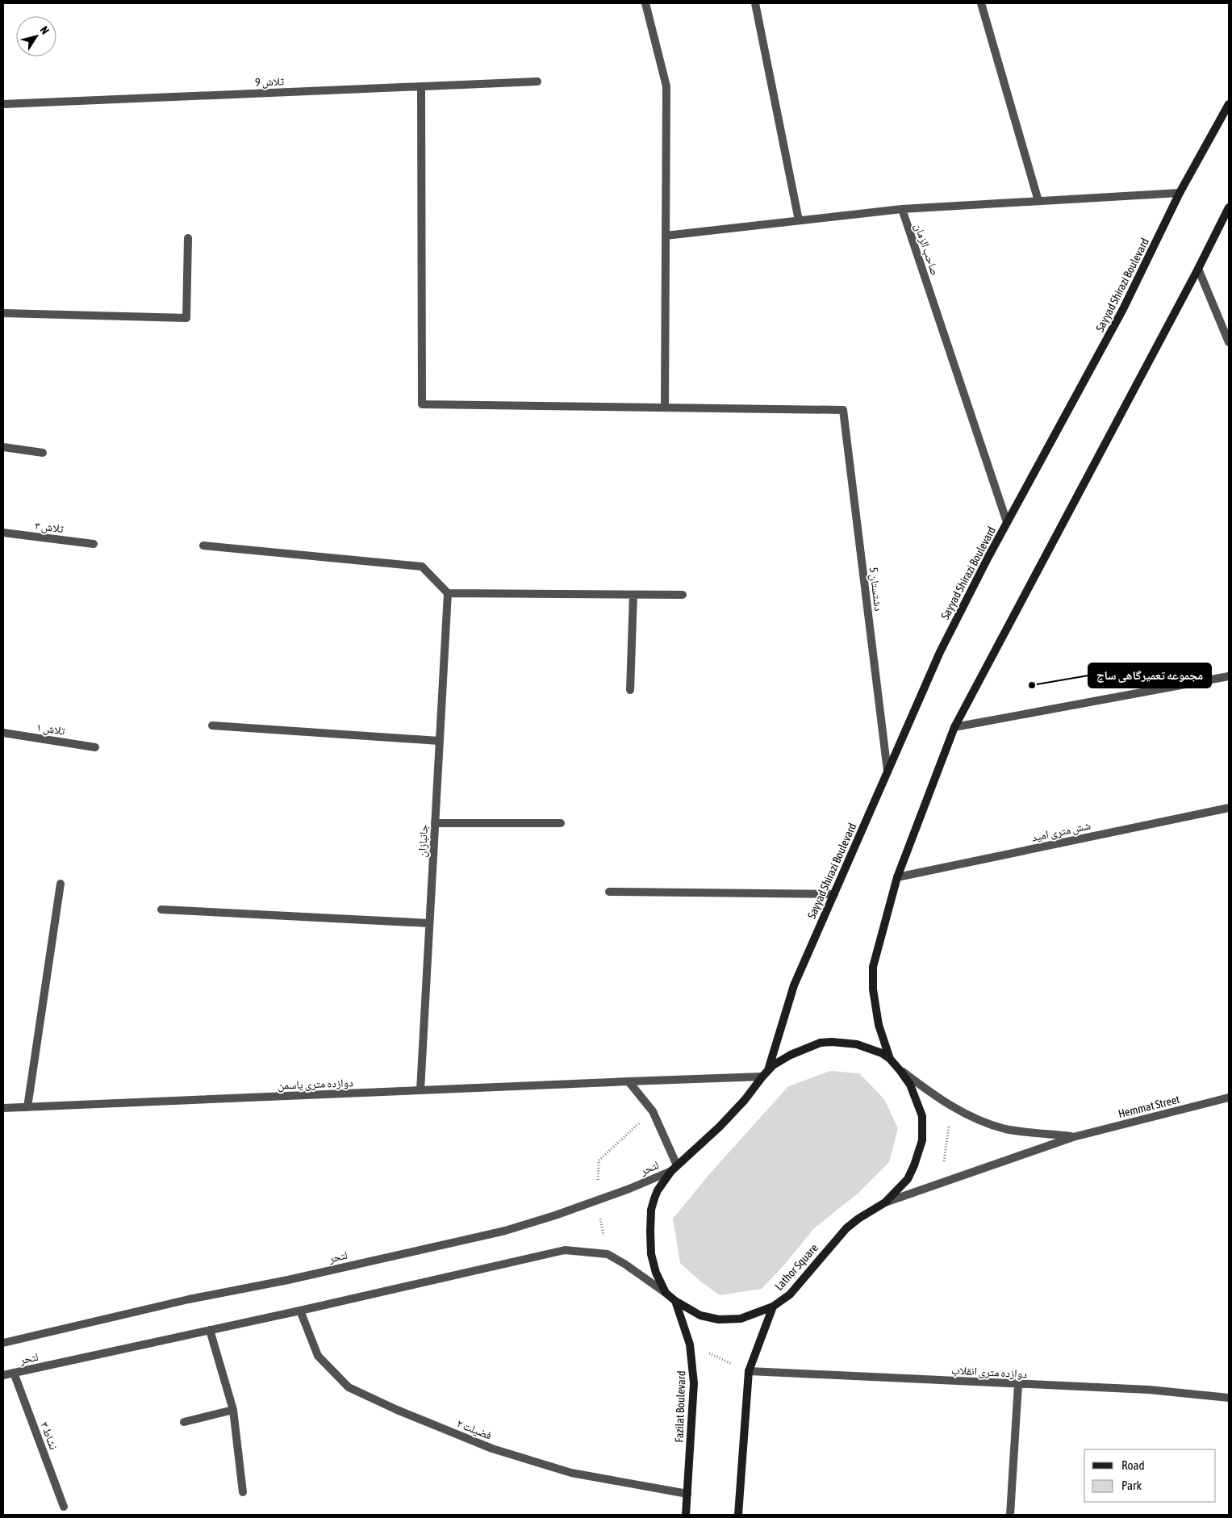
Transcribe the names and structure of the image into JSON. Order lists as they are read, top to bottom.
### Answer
{
  "streets": {
    "main road": ["Sayyad Shirazi Boulevard", "Lathor Square", "Fazilat Boulevard"],
    "street": [
      "تلاش 9",
      "صاحب الزمان",
      "تلاش ۳",
      "دشتستان 5",
      "تلاش ۱",
      "شش متری امید",
      "جانبازان",
      "دوازده متری یاسمن",
      "Hemmat Street",
      "لتحر",
      "دوازده متری انقلاب",
      "فضیلت ۲",
      "نشاط ۳"
    ]
  },
  "crossings": [
    ["صاحب الزمان", "Sayyad Shirazi Boulevard"],
    ["Sayyad Shirazi Boulevard", "دشتستان 5"],
    ["Sayyad Shirazi Boulevard", "دوازده متری یاسمن"],
    ["Sayyad Shirazi Boulevard", "Lathor Square"],
    ["جانبازان", "دوازده متری یاسمن"],
    ["دوازده متری یاسمن", "Lathor Square"],
    ["Hemmat Street", "Lathor Square"],
    ["لتحر", "Lathor Square"],
    ["لتحر", "فضیلت ۲"],
    ["لتحر", "نشاط ۳"],
    ["Lathor Square", "Fazilat Boulevard"],
    ["Fazilat Boulevard", "فضیلت ۲"]
  ],
  "places": ["مجموعه تعمیرگاهی ساچ"],
  "legend": ["Road", "Park"],
  "north": "top right"
}
